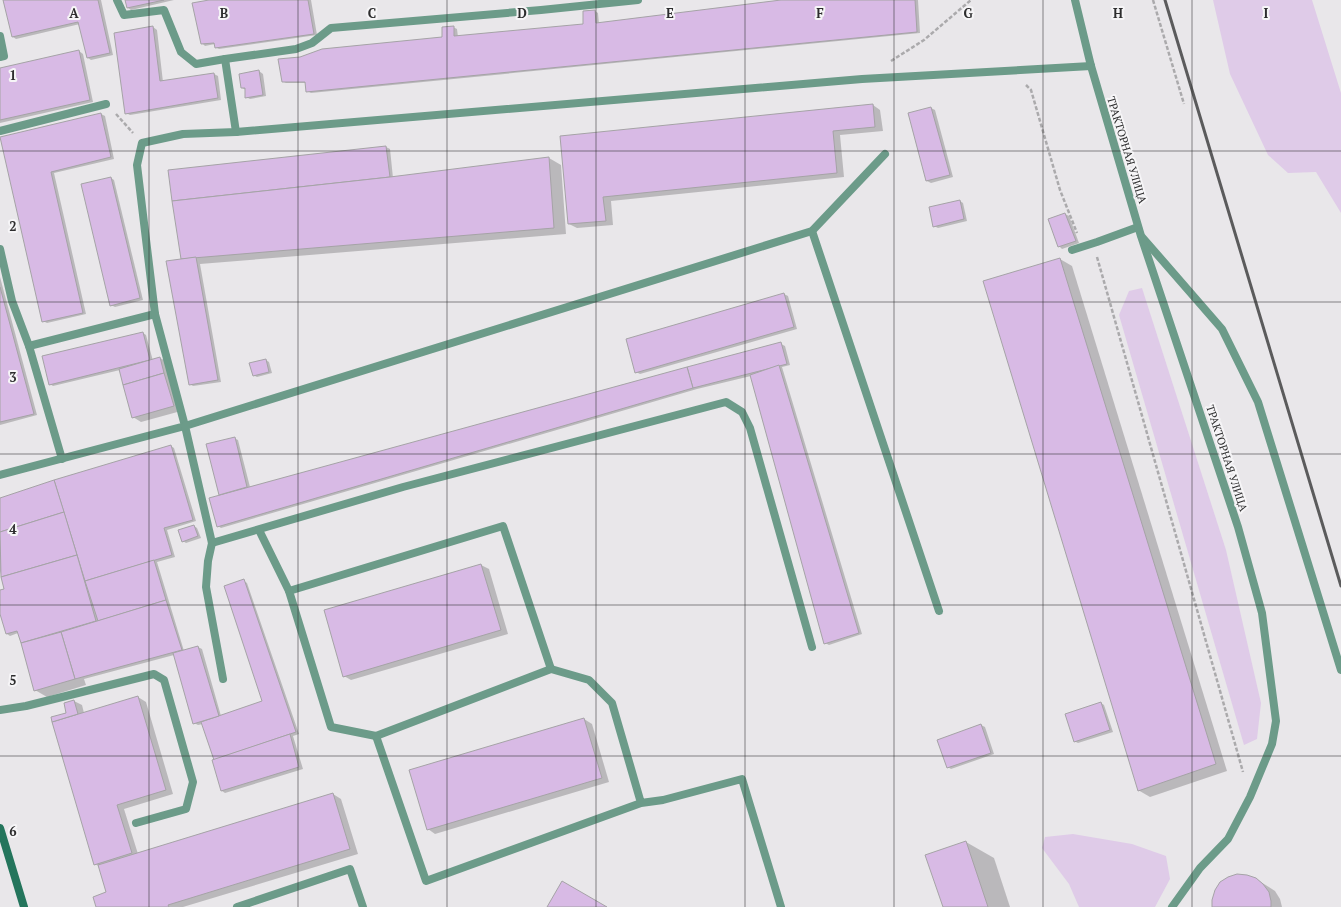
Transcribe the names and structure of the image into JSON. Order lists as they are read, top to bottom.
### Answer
{
  "streets": {
    "street": ["ТРАКТОРНАЯ УЛИЦА"]
  },
  "grid": {
    "columns": [
      "A",
      "B",
      "C",
      "D",
      "E",
      "F",
      "G",
      "H",
      "I"
    ],
    "rows": [
      "1",
      "2",
      "3",
      "4",
      "5",
      "6"
    ]
  }
}
